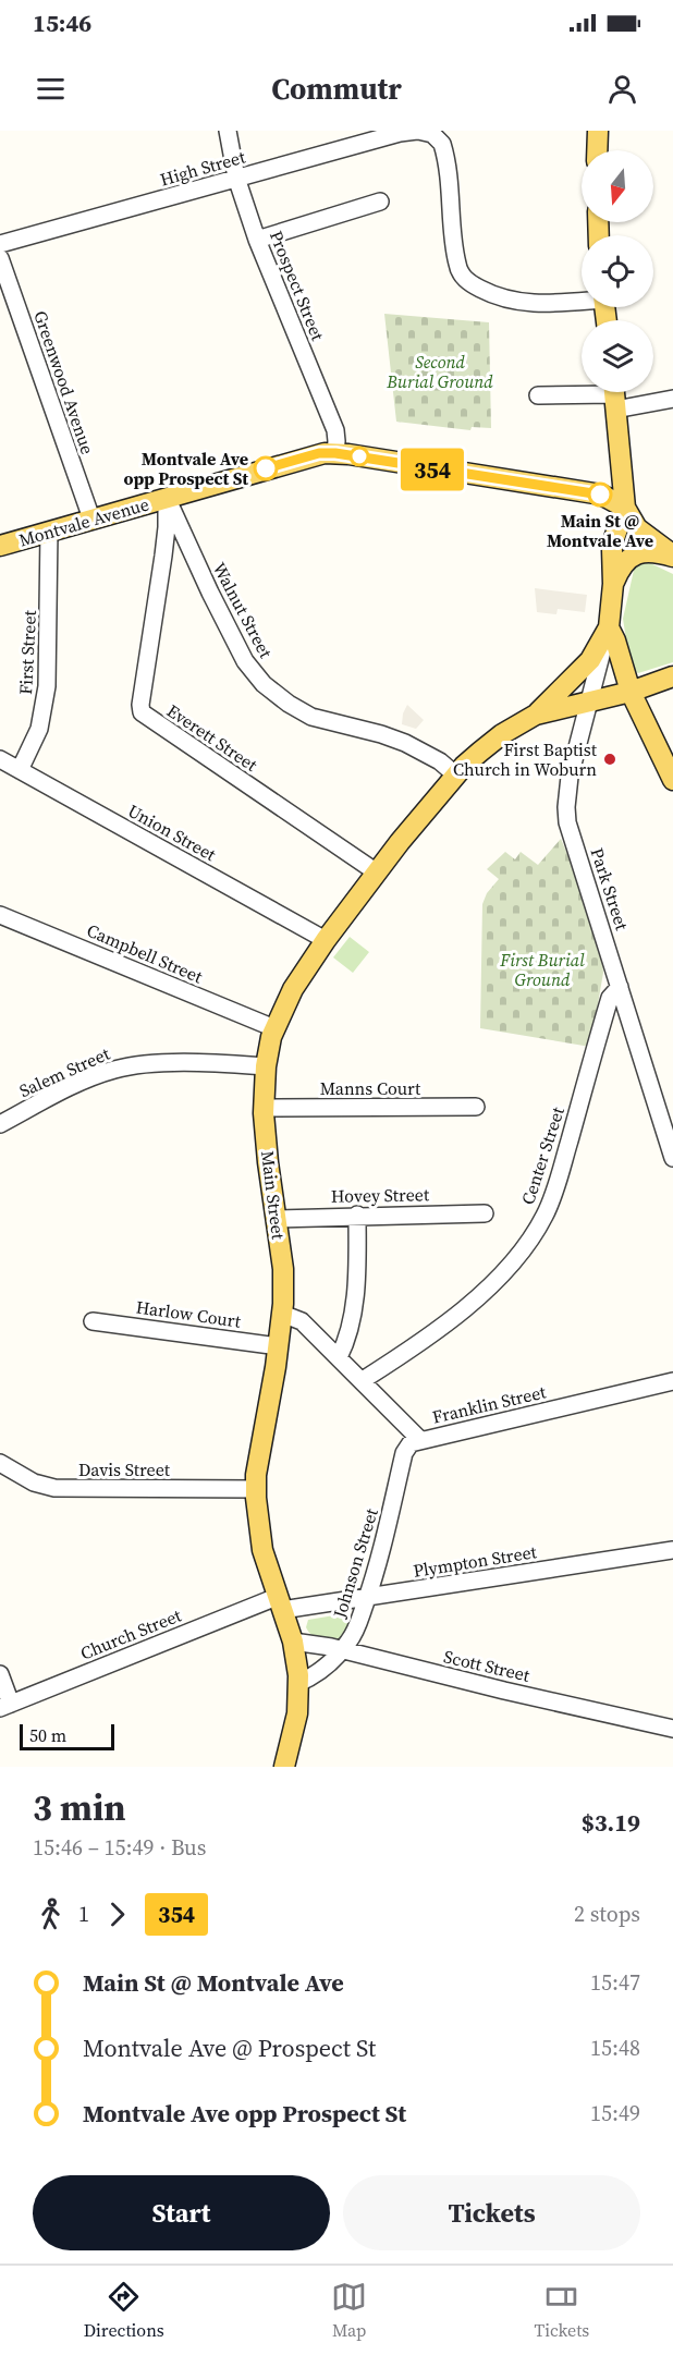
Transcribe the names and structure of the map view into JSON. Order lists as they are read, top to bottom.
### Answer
{
  "streets": {
    "main road": ["Montvale Avenue", "Main Street"],
    "street": [
      "High Street",
      "Prospect Street",
      "Greenwood Avenue",
      "Walnut Street",
      "First Street",
      "Everett Street",
      "Union Street",
      "Park Street",
      "Campbell Street",
      "Salem Street",
      "Manns Court",
      "Center Street",
      "Hovey Street",
      "Harlow Court",
      "Franklin Street",
      "Davis Street",
      "Plympton Street",
      "Johnson Street",
      "Church Street",
      "Scott Street"
    ]
  },
  "crossings": [
    ["High Street", "Prospect Street"],
    ["Prospect Street", "Montvale Avenue"],
    ["Greenwood Avenue", "Montvale Avenue"],
    ["Montvale Avenue", "Walnut Street"],
    ["Montvale Avenue", "First Street"],
    ["Montvale Avenue", "Everett Street"],
    ["Montvale Avenue", "Main Street"],
    ["Walnut Street", "Everett Street"],
    ["Walnut Street", "Main Street"],
    ["First Street", "Union Street"],
    ["Everett Street", "Main Street"],
    ["Union Street", "Main Street"],
    ["Park Street", "Center Street"],
    ["Park Street", "Main Street"],
    ["Campbell Street", "Main Street"],
    ["Salem Street", "Main Street"],
    ["Manns Court", "Main Street"],
    ["Center Street", "Franklin Street"],
    ["Main Street", "Hovey Street"],
    ["Main Street", "Harlow Court"],
    ["Main Street", "Franklin Street"],
    ["Main Street", "Davis Street"],
    ["Main Street", "Plympton Street"],
    ["Main Street", "Johnson Street"],
    ["Main Street", "Church Street"],
    ["Main Street", "Scott Street"],
    ["Franklin Street", "Johnson Street"],
    ["Plympton Street", "Johnson Street"],
    ["Plympton Street", "Church Street"],
    ["Johnson Street", "Scott Street"]
  ],
  "parks": ["Second Burial Ground", "First Burial Ground"],
  "places": ["Montvale Ave opp Prospect St", "Main St @ Montvale Ave", "First Baptist Church in Woburn"],
  "lines": ["bus line 354"],
  "scale_bar": "50 m",
  "north": "bottom",
  "page": {
    "status": "15:46",
    "header": "Commutr",
    "on_map": "354",
    "scale": "50 m",
    "heading": ["3 min", "15:46 – 15:49 · Bus", "$3.19"],
    "legs": ["1", "354", "2 stops"],
    "list": [
      {
        "name": "Main St @ Montvale Ave",
        "value": "15:47"
      },
      {
        "name": "Montvale Ave @ Prospect St",
        "value": "15:48"
      },
      {
        "name": "Montvale Ave opp Prospect St",
        "value": "15:49"
      }
    ],
    "buttons": ["Start", "Tickets"],
    "tabs": ["Directions", "Map", "Tickets"]
  }
}
